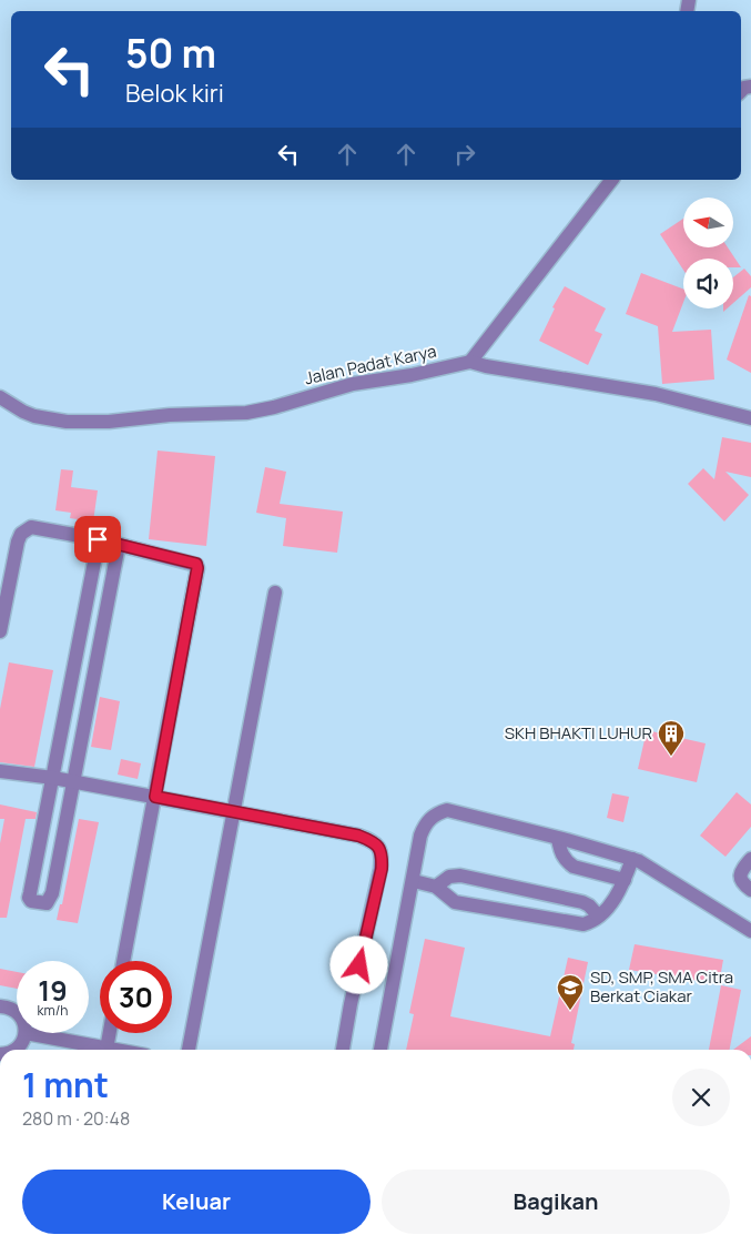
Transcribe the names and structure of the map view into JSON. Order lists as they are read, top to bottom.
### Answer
{
  "streets": {
    "street": ["Jalan Padat Karya"]
  },
  "places": {
    "building": ["SKH BHAKTI LUHUR"],
    "school or university": ["SD, SMP, SMA Citra Berkat Ciakar"]
  },
  "north": "left",
  "page": {
    "turn": ["50 m", "Belok kiri"],
    "speed": "19 km/h",
    "limit": "30",
    "heading": ["1 mnt", "280 m · 20:48"],
    "buttons": ["Keluar", "Bagikan"]
  }
}
